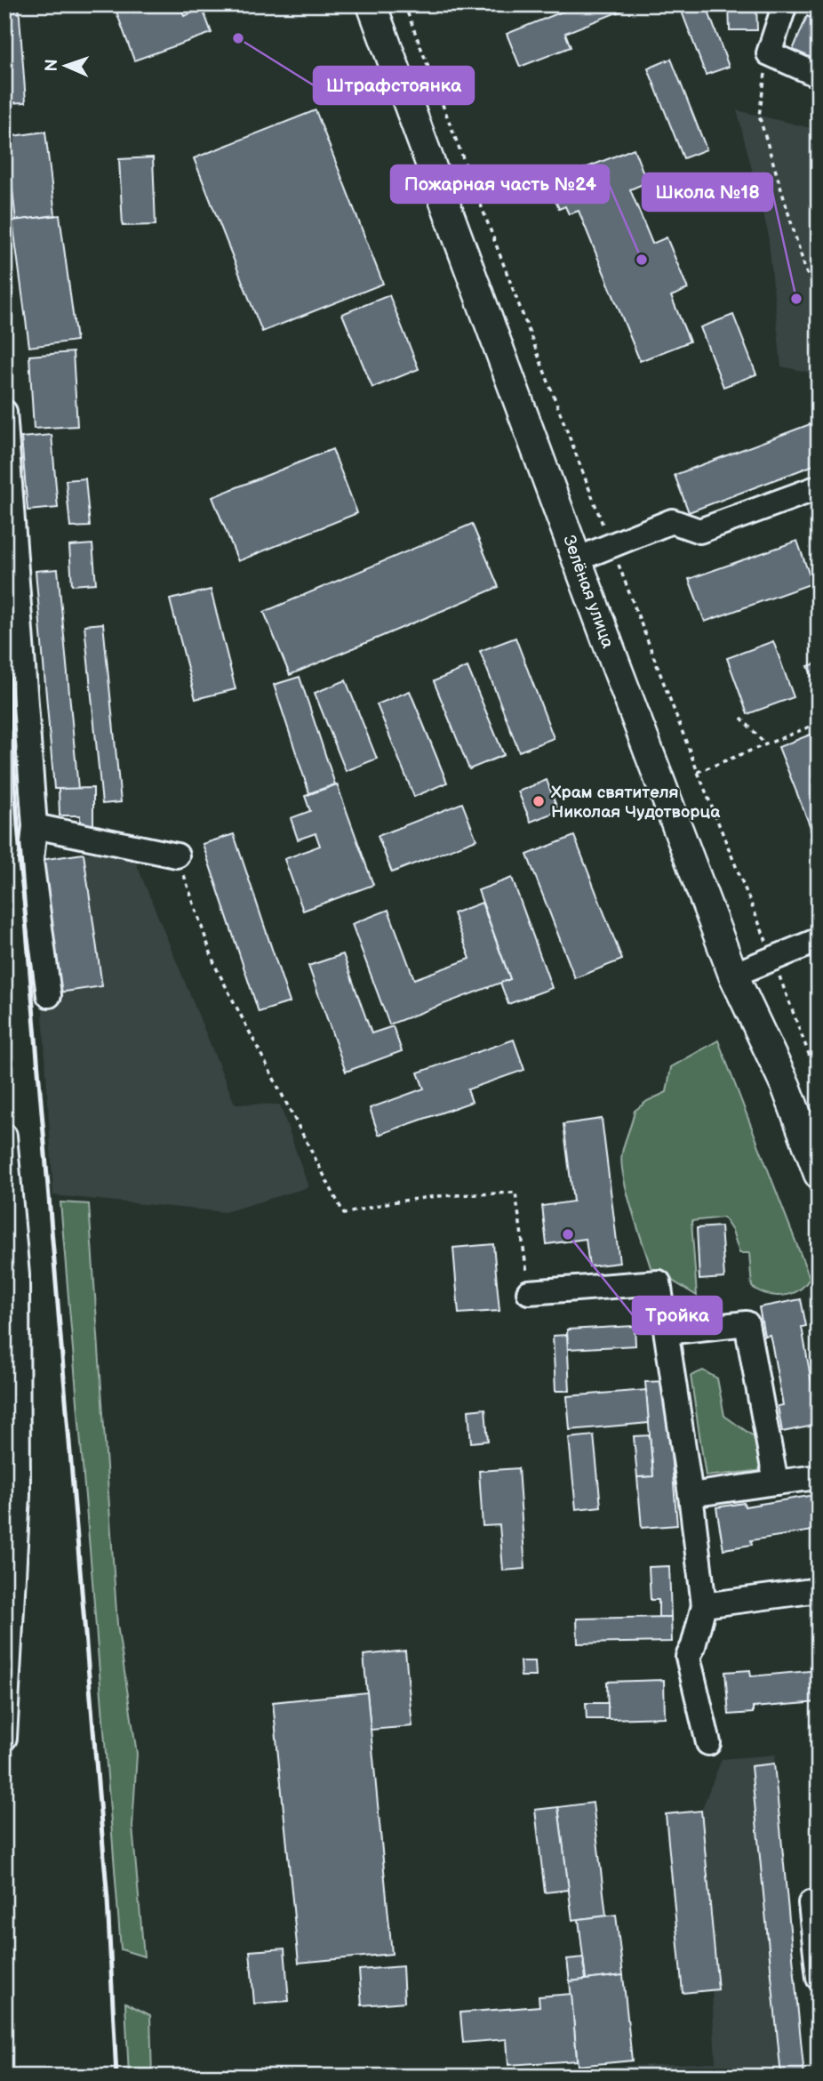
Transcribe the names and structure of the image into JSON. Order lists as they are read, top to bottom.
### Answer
{
  "streets": {
    "main road": ["Зелёная улица"]
  },
  "places": [
    "Штрафстоянка",
    "Пожарная часть №24",
    "Школа №18",
    "Храм святителя Николая Чудотворца",
    "Тройка"
  ],
  "north": "left"
}
